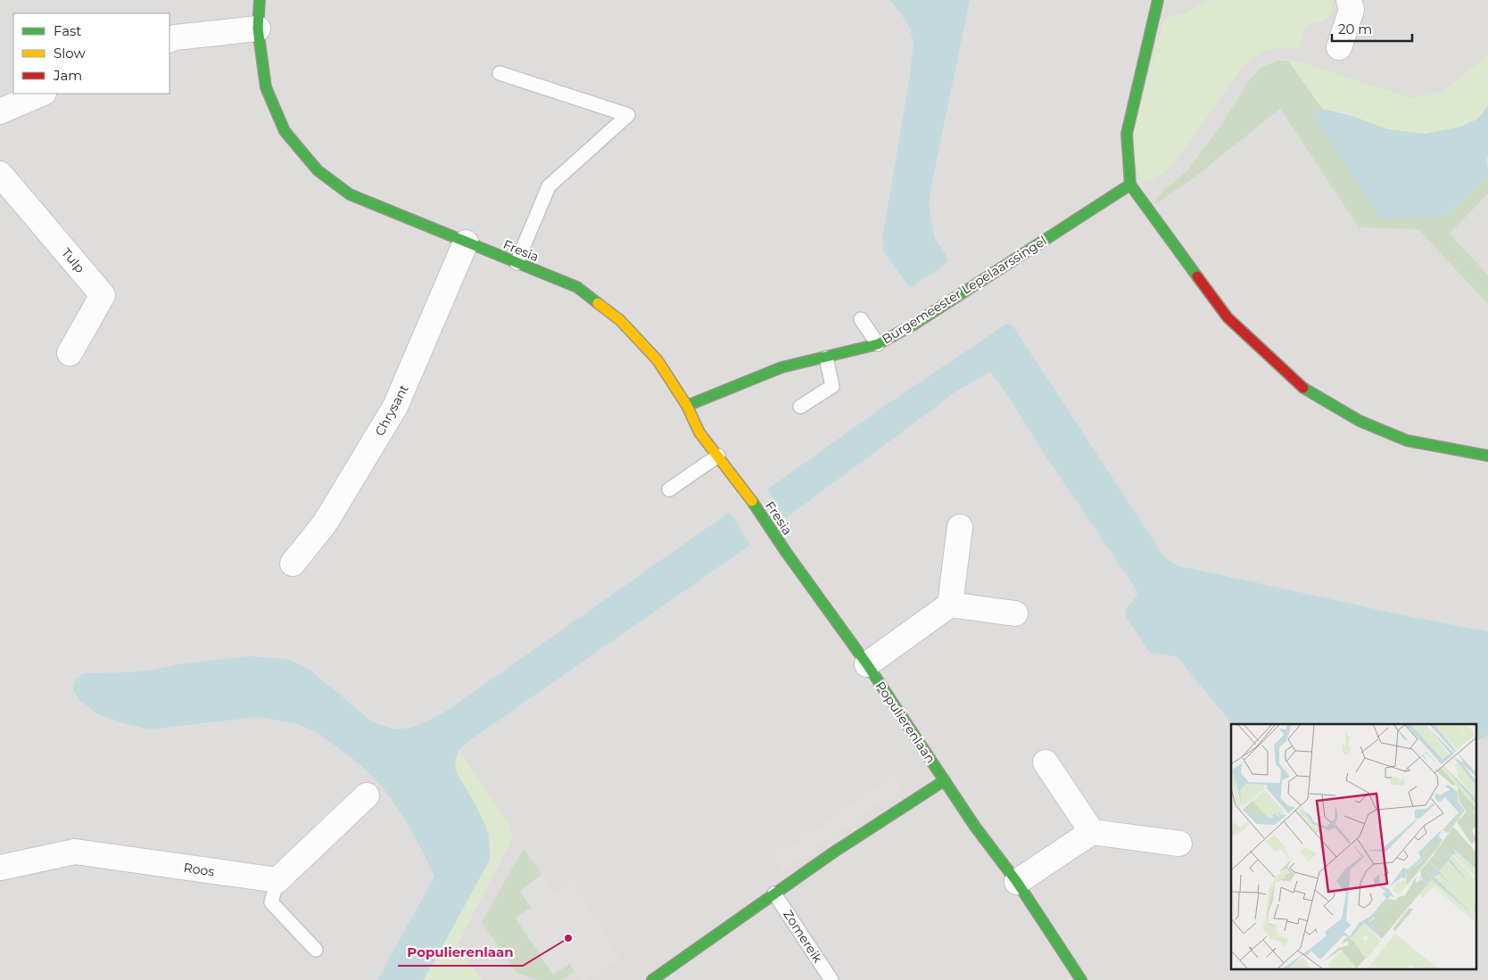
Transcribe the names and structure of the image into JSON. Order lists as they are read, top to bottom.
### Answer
{
  "streets": {
    "street": [
      "Fresia",
      "Tulp",
      "Burgemeester Lepelaarssingel",
      "Chrysant",
      "Populierenlaan",
      "Roos"
    ],
    "lane": ["Zomereik"]
  },
  "crossings": [
    ["Fresia", "Burgemeester Lepelaarssingel"],
    ["Fresia", "Chrysant"],
    ["Fresia", "Populierenlaan"]
  ],
  "places": ["Populierenlaan"],
  "legend": ["Fast", "Slow", "Jam"],
  "scale_bar": "20 m"
}
